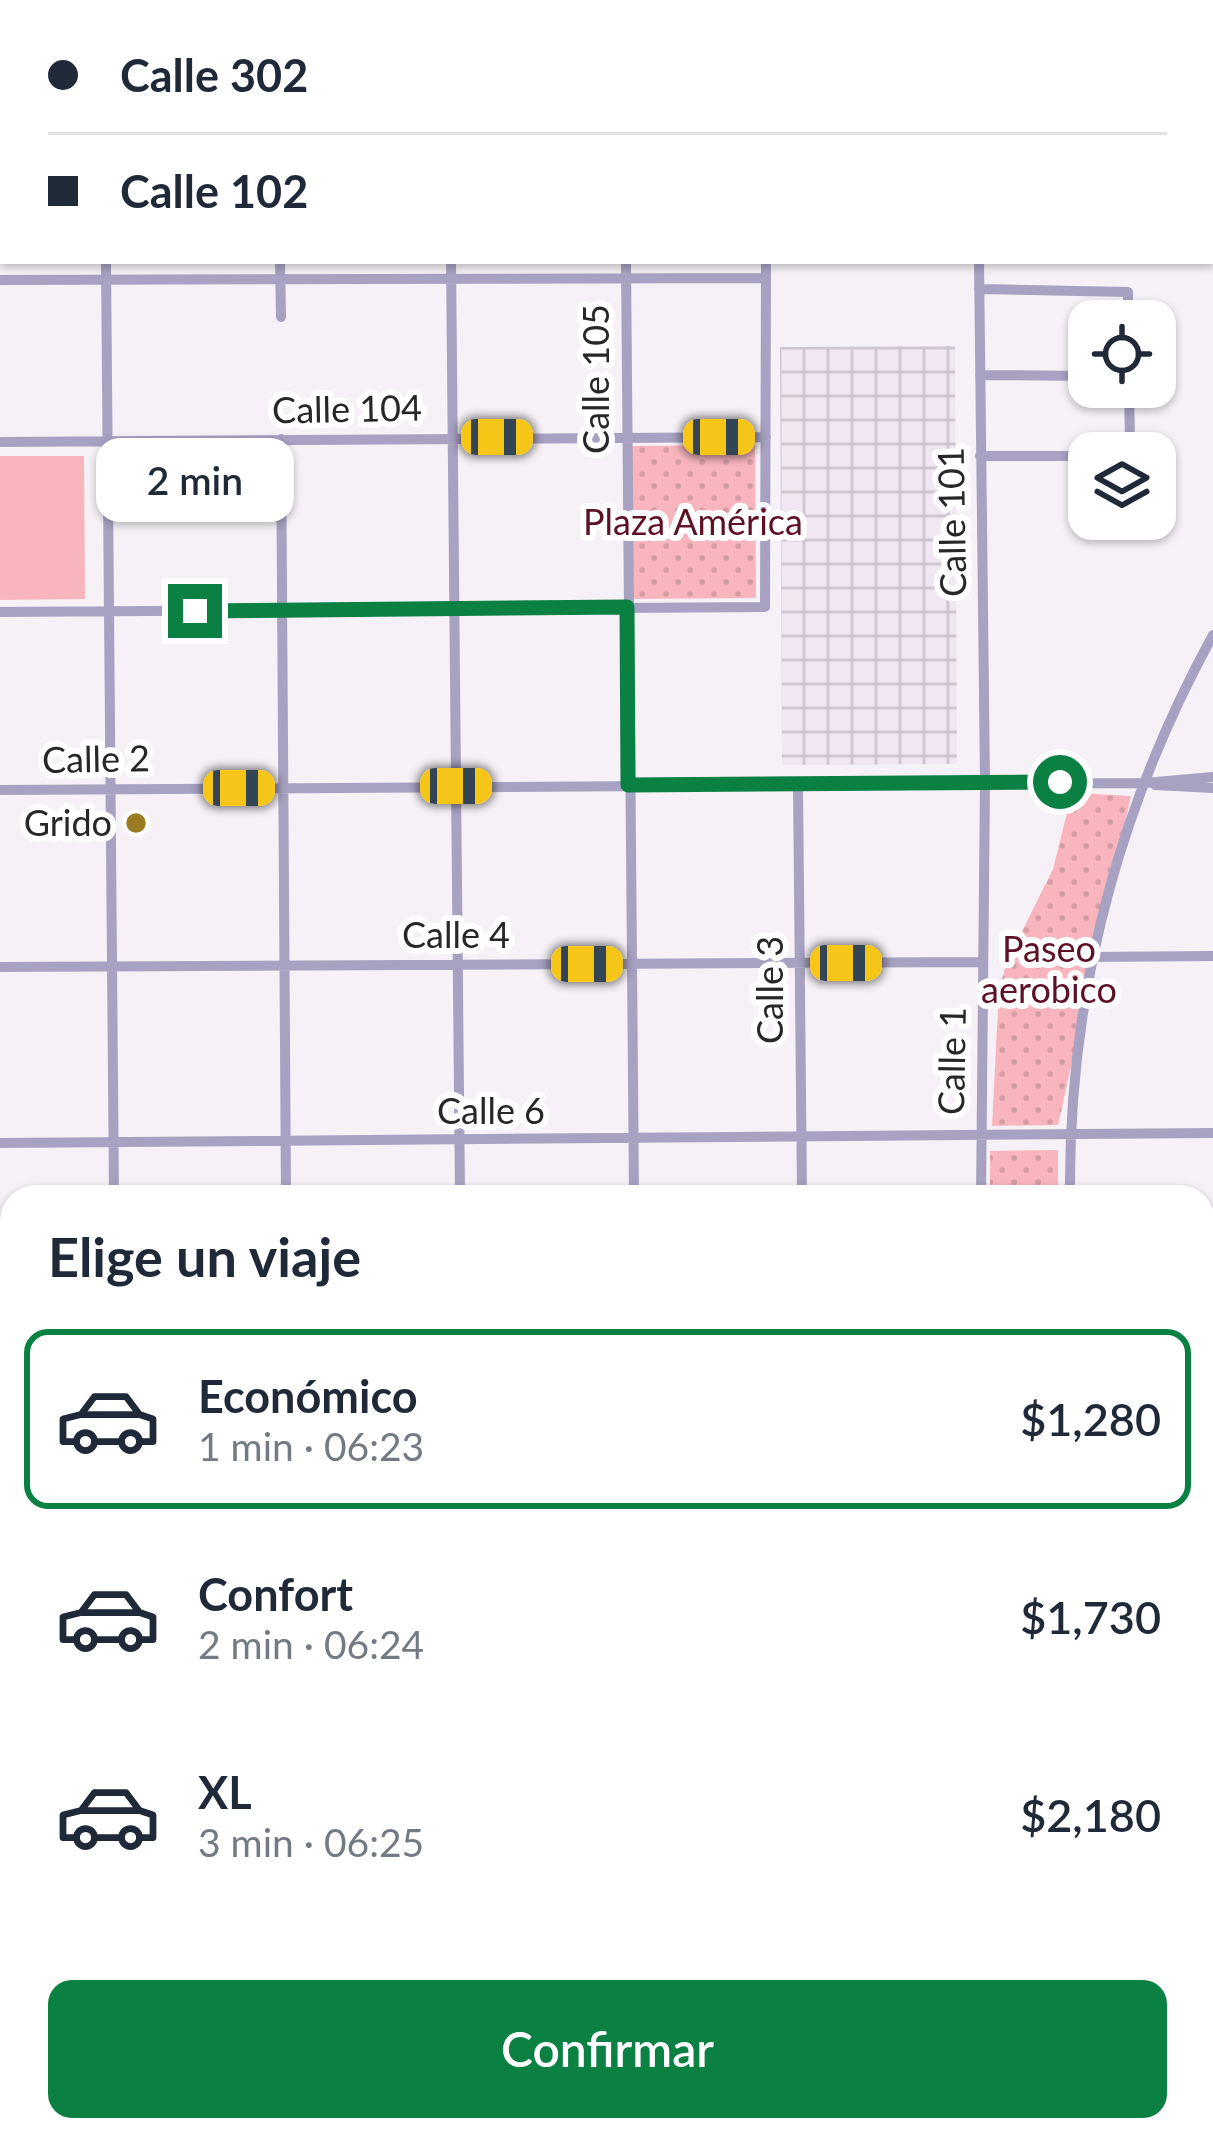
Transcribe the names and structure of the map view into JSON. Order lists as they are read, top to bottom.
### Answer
{
  "streets": {
    "street": [
      "Calle 105",
      "Calle 104",
      "Calle 101",
      "Calle 2",
      "Calle 4",
      "Calle 3",
      "Calle 1",
      "Calle 6"
    ]
  },
  "crossings": [
    ["Calle 105", "Calle 104"],
    ["Calle 105", "Calle 2"],
    ["Calle 105", "Calle 4"],
    ["Calle 105", "Calle 6"],
    ["Calle 101", "Calle 2"],
    ["Calle 101", "Calle 1"],
    ["Calle 2", "Calle 3"],
    ["Calle 2", "Calle 1"],
    ["Calle 4", "Calle 3"],
    ["Calle 4", "Calle 1"],
    ["Calle 3", "Calle 6"],
    ["Calle 1", "Calle 6"]
  ],
  "parks": ["Plaza América", "Paseo aerobico"],
  "places": ["Grido"],
  "page": {
    "banner": ["Calle 302", "Calle 102"],
    "bubble": "2 min",
    "heading": "Elige un viaje",
    "list": [
      {
        "name": "Económico",
        "note": "1 min · 06:23",
        "value": "$1,280"
      },
      {
        "name": "Confort",
        "note": "2 min · 06:24",
        "value": "$1,730"
      },
      {
        "name": "XL",
        "note": "3 min · 06:25",
        "value": "$2,180"
      }
    ],
    "buttons": "Confirmar"
  }
}
